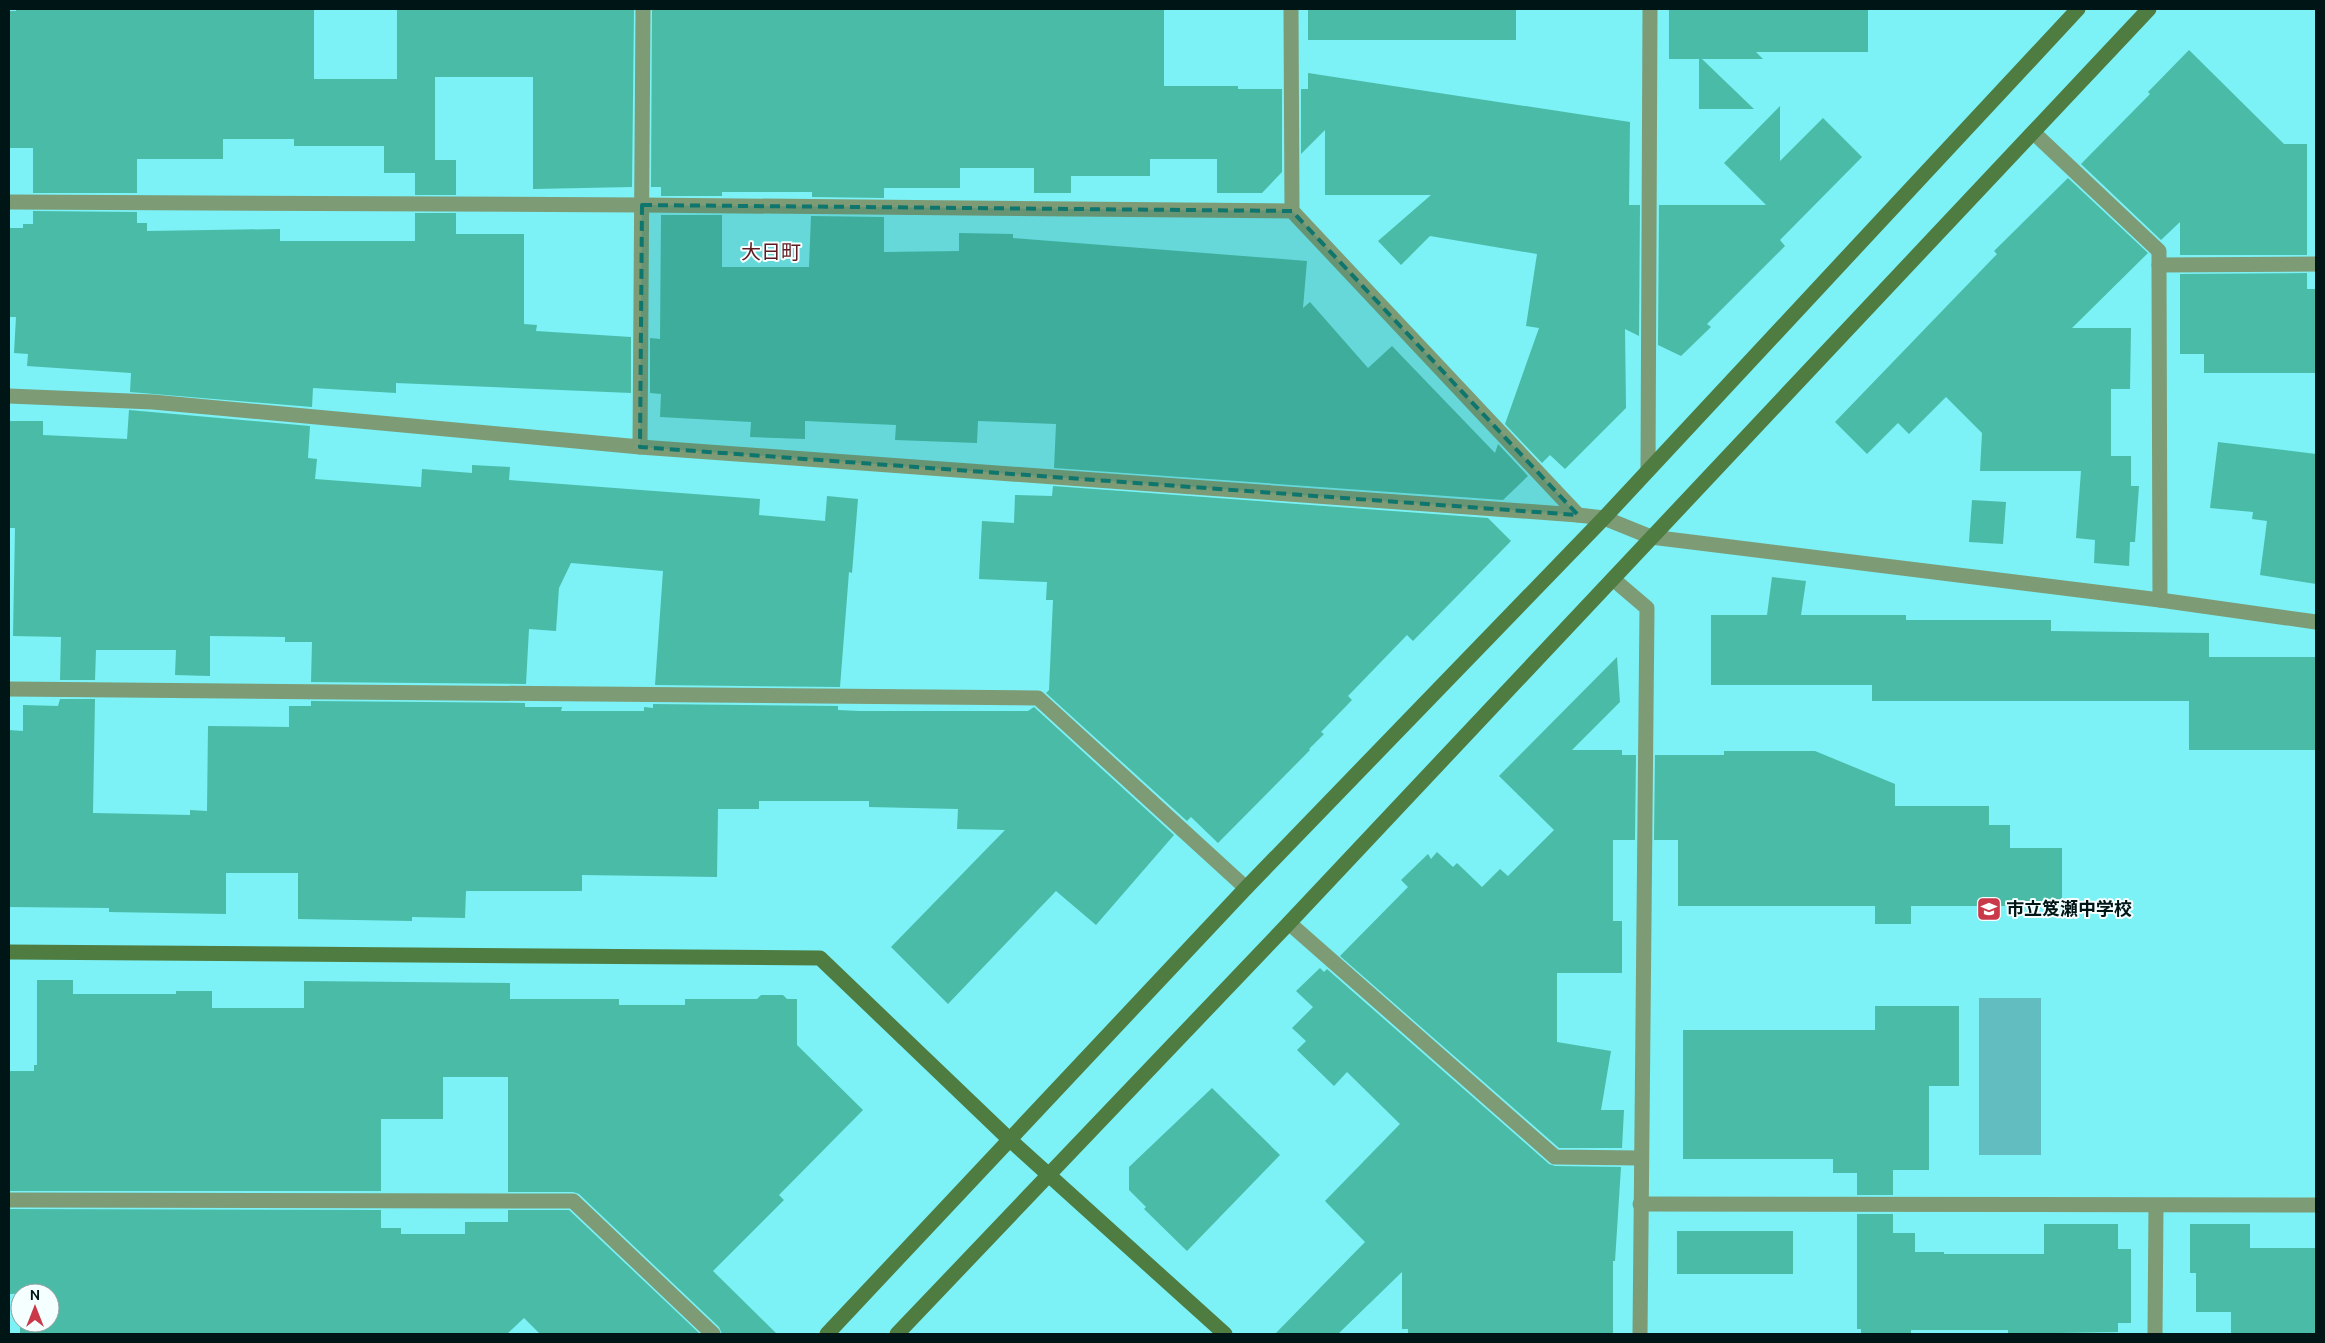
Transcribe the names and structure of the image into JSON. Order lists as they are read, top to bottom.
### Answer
{
  "districts": ["大日町"],
  "places": {
    "school or university": ["市立笈瀬中学校"]
  },
  "north": "top"
}
